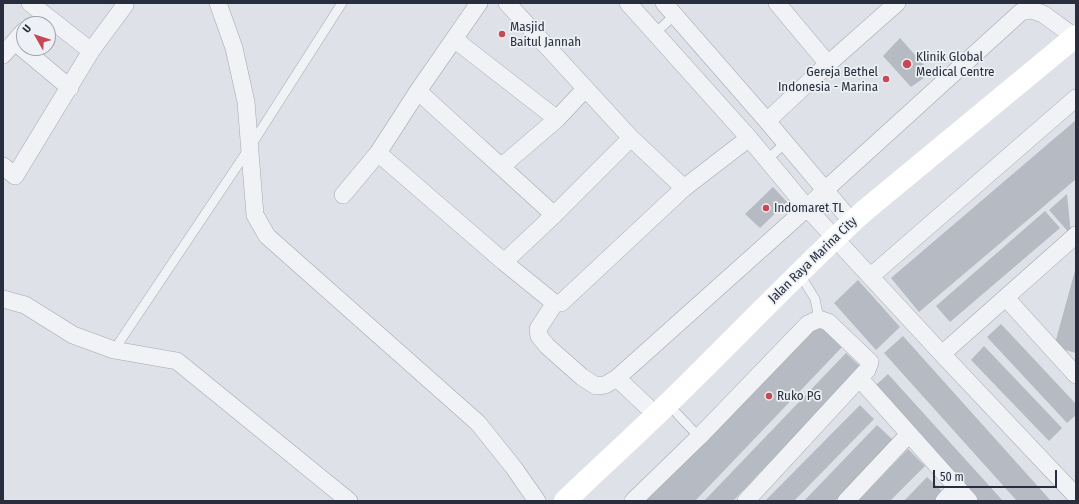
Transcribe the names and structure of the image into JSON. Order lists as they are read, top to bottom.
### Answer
{
  "streets": {
    "main road": ["Jalan Raya Marina City"]
  },
  "places": [
    "Masjid Baitul Jannah",
    "Klinik Global Medical Centre",
    "Gereja Bethel Indonesia - Marina",
    "Indomaret TL",
    "Ruko PG"
  ],
  "scale_bar": "50 m",
  "north": "top left"
}
